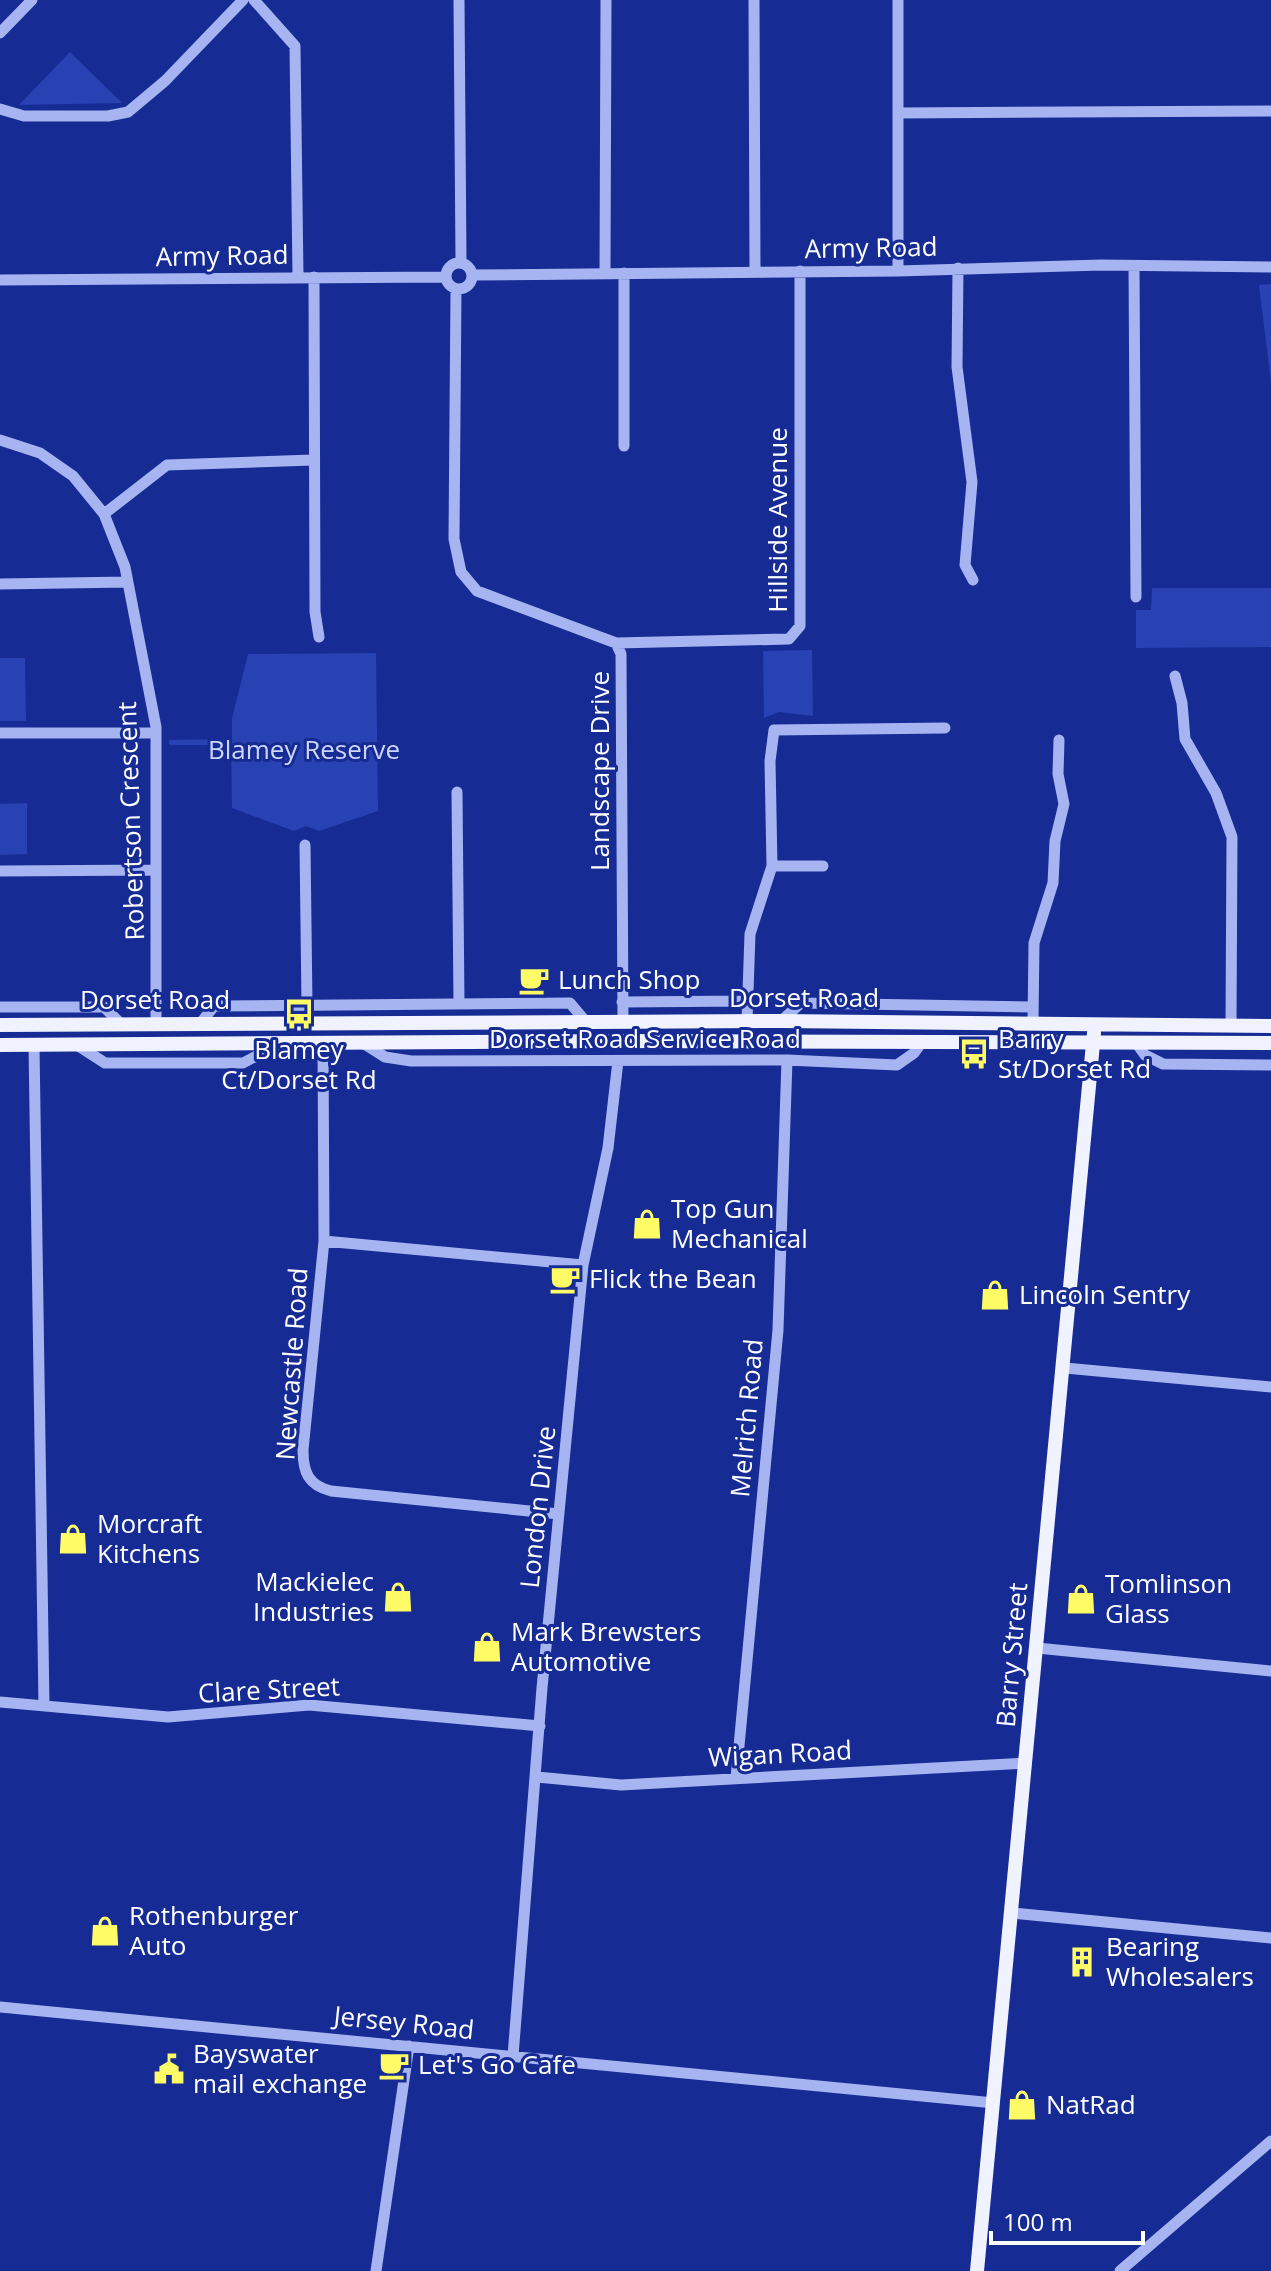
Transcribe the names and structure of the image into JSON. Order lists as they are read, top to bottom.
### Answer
{
  "streets": {
    "main road": ["Dorset Road", "Barry Street"],
    "street": [
      "Army Road",
      "Hillside Avenue",
      "Landscape Drive",
      "Robertson Crescent",
      "Dorset Road Service Road",
      "Newcastle Road",
      "Melrich Road",
      "London Drive",
      "Clare Street",
      "Wigan Road",
      "Jersey Road"
    ]
  },
  "crossings": [
    ["Army Road", "Hillside Avenue"],
    ["Army Road", "Landscape Drive"],
    ["Hillside Avenue", "Landscape Drive"],
    ["Landscape Drive", "Dorset Road"],
    ["Landscape Drive", "Dorset Road Service Road"],
    ["Robertson Crescent", "Dorset Road"],
    ["Dorset Road", "Dorset Road Service Road"],
    ["Dorset Road", "Newcastle Road"],
    ["Dorset Road", "Barry Street"],
    ["Dorset Road Service Road", "Melrich Road"],
    ["Dorset Road Service Road", "London Drive"],
    ["Newcastle Road", "London Drive"],
    ["Melrich Road", "Wigan Road"],
    ["London Drive", "Clare Street"],
    ["London Drive", "Wigan Road"],
    ["London Drive", "Jersey Road"],
    ["Barry Street", "Wigan Road"],
    ["Barry Street", "Jersey Road"]
  ],
  "parks": ["Blamey Reserve"],
  "places": {
    "cafe": ["Lunch Shop", "Flick the Bean", "Let's Go Cafe"],
    "bus stop": ["Blamey Ct/Dorset Rd", "Barry St/Dorset Rd"],
    "shop": [
      "Top Gun Mechanical",
      "Lincoln Sentry",
      "Morcraft Kitchens",
      "Mackielec Industries",
      "Tomlinson Glass",
      "Mark Brewsters Automotive",
      "Rothenburger Auto",
      "NatRad"
    ],
    "building": ["Bearing Wholesalers"],
    "public building": ["Bayswater mail exchange"]
  },
  "scale_bar": "100 m"
}
